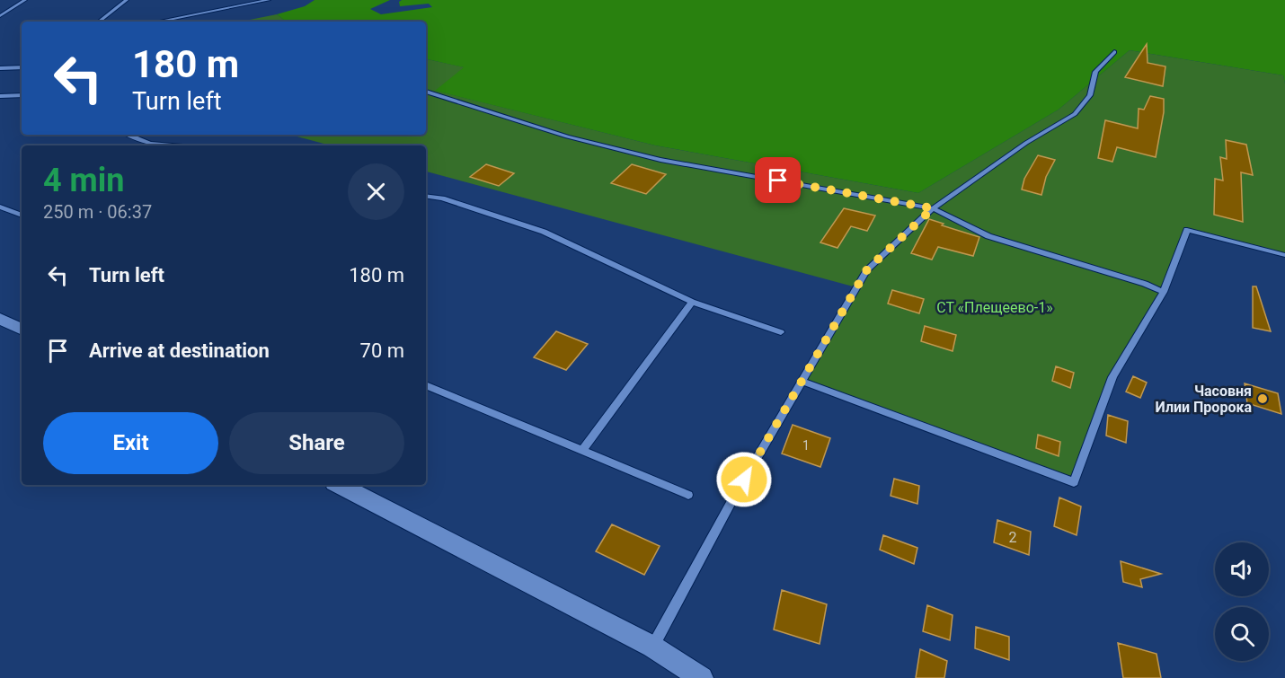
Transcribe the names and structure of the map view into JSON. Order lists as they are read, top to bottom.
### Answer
{
  "parks": ["СТ «Плещеево-1»"],
  "places": ["Часовня Илии Пророка"],
  "house_numbers": ["1", "2"],
  "page": {
    "turn": ["180 m", "Turn left"],
    "heading": ["4 min", "250 m · 06:37"],
    "list": [
      {
        "name": "Turn left",
        "value": "180 m"
      },
      {
        "name": "Arrive at destination",
        "value": "70 m"
      }
    ],
    "buttons": ["Exit", "Share"]
  }
}
